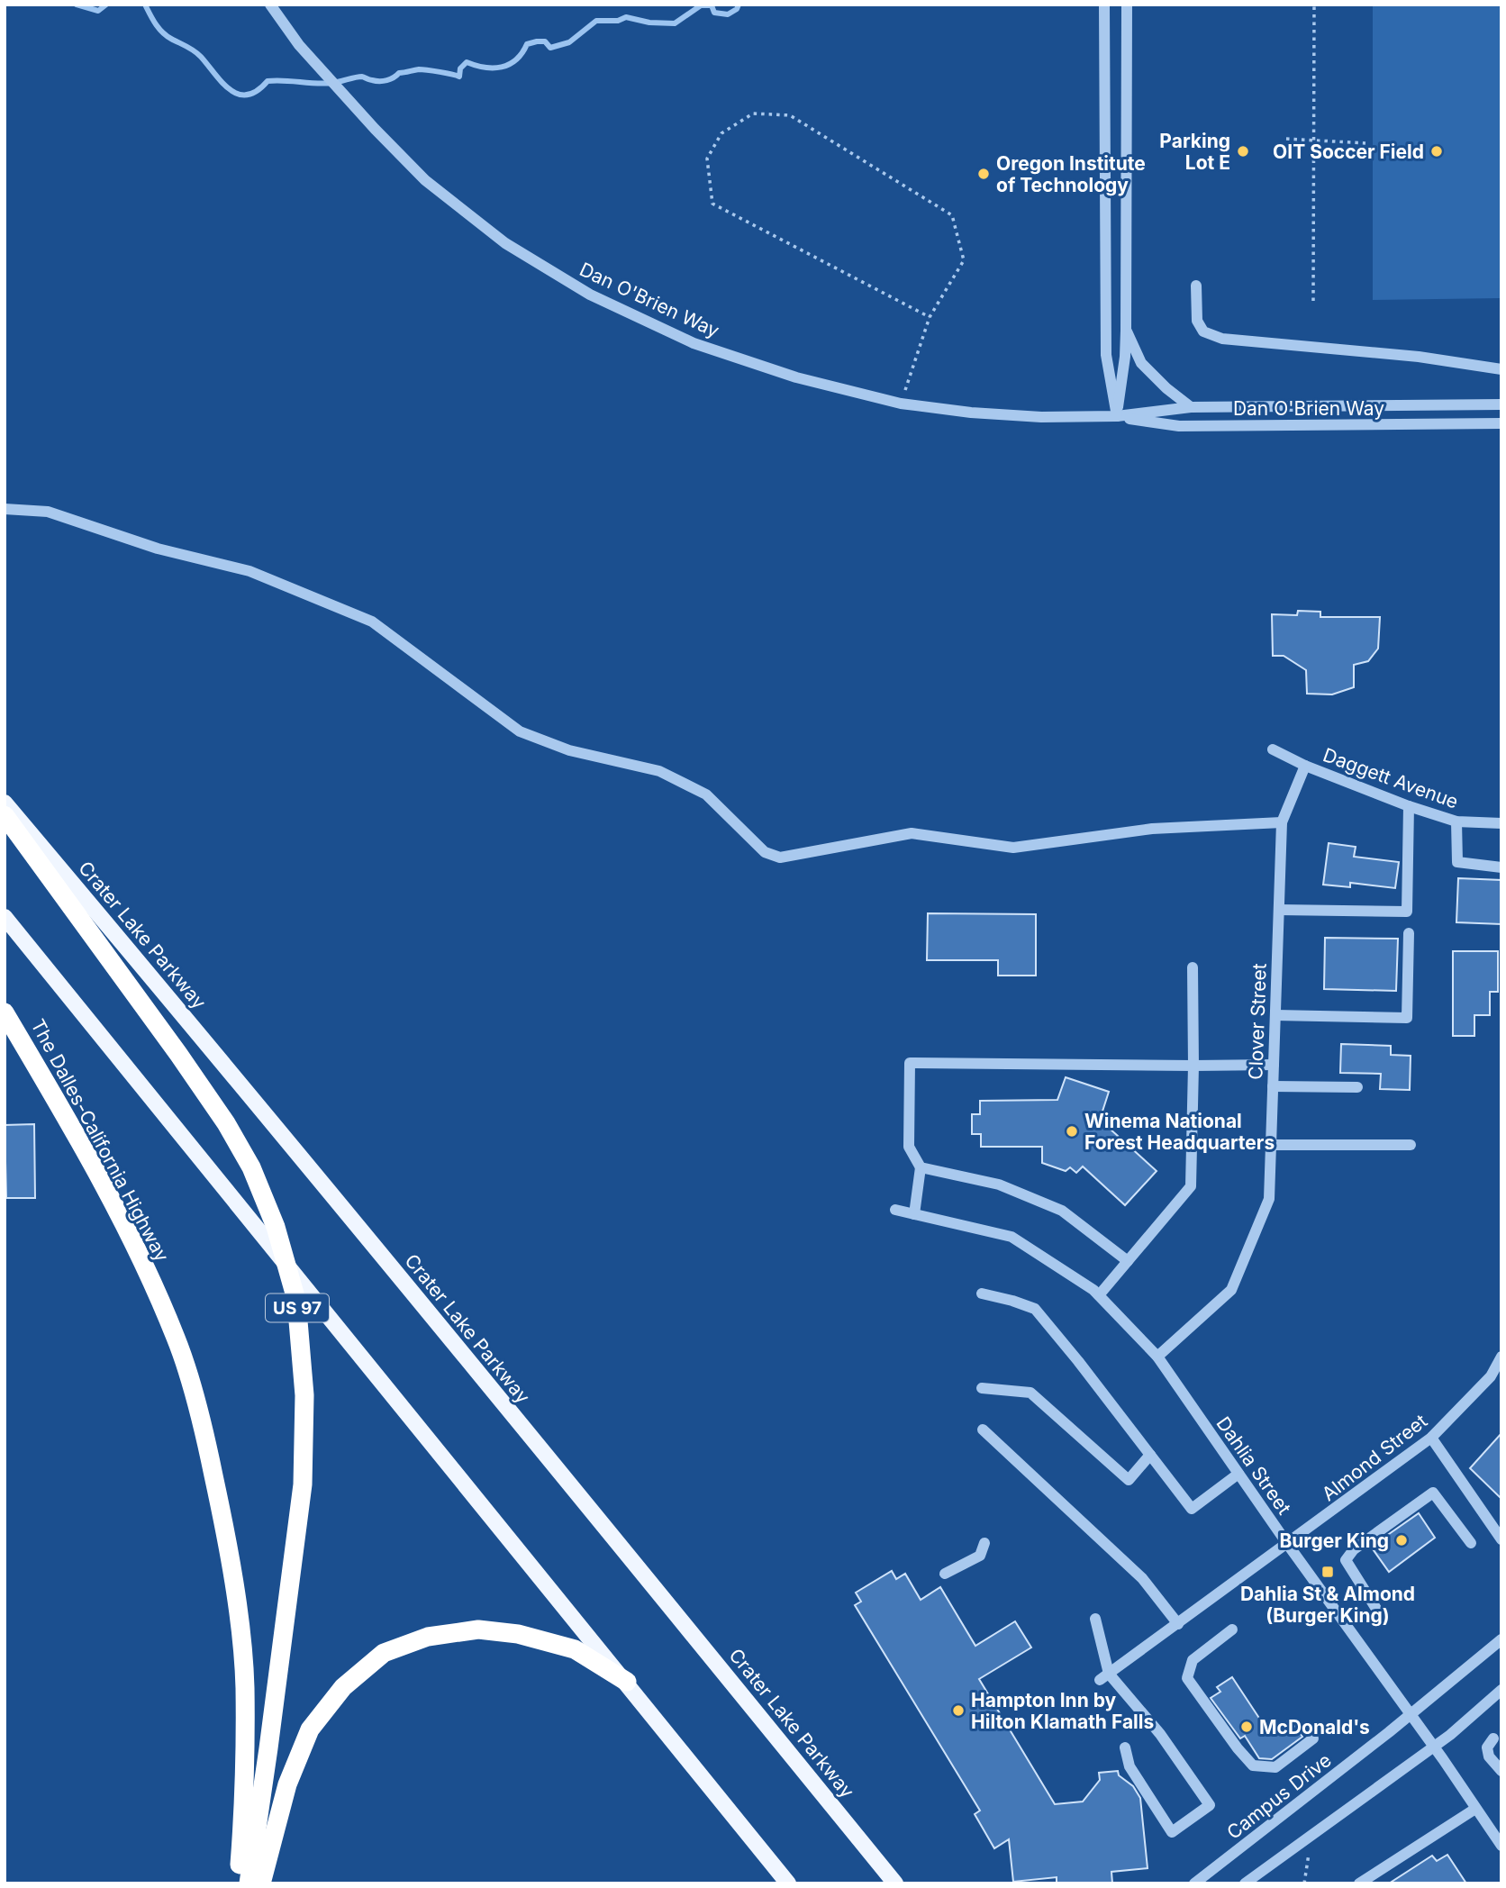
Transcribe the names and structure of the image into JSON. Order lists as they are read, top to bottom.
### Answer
{
  "streets": {
    "highway": ["The Dalles-California Highway", "US 97"],
    "main road": ["Crater Lake Parkway"],
    "street": [
      "Dan O'Brien Way",
      "Daggett Avenue",
      "Clover Street",
      "Almond Street",
      "Dahlia Street",
      "Campus Drive"
    ]
  },
  "crossings": [
    ["Daggett Avenue", "Clover Street"],
    ["Clover Street", "Dahlia Street"],
    ["Almond Street", "Dahlia Street"],
    ["Dahlia Street", "Campus Drive"]
  ],
  "places": {
    "other": [
      "Parking Lot E",
      "OIT Soccer Field",
      "Oregon Institute of Technology",
      "Winema National Forest Headquarters",
      "Burger King",
      "Hampton Inn by Hilton Klamath Falls",
      "McDonald's"
    ],
    "transit": ["Dahlia St & Almond (Burger King)"]
  }
}
